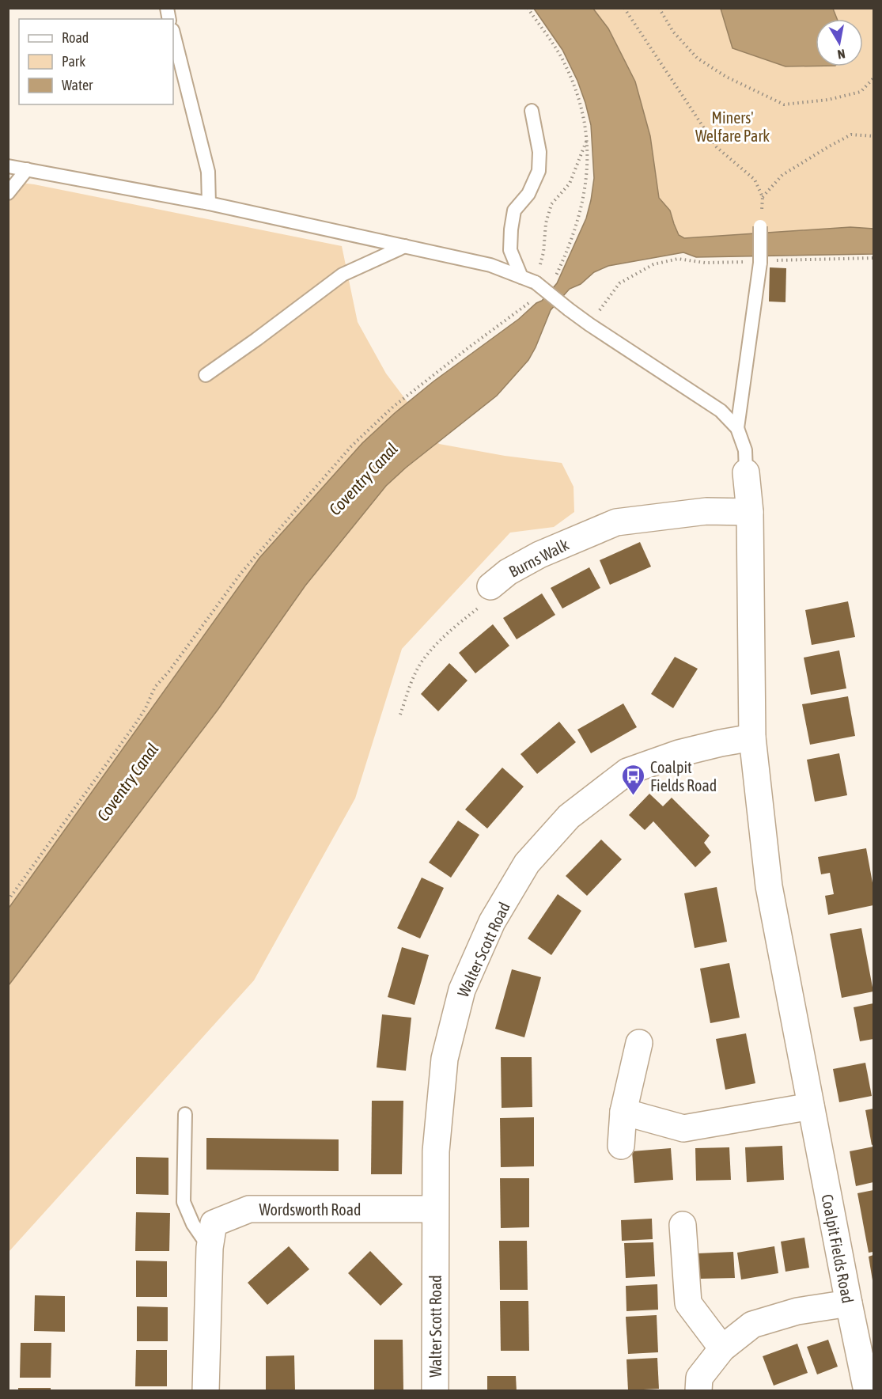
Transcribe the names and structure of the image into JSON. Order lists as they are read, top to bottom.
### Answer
{
  "streets": {
    "street": [
      "Burns Walk",
      "Walter Scott Road",
      "Wordsworth Road",
      "Coalpit Fields Road"
    ]
  },
  "crossings": [
    ["Burns Walk", "Coalpit Fields Road"],
    ["Walter Scott Road", "Wordsworth Road"],
    ["Walter Scott Road", "Coalpit Fields Road"]
  ],
  "water": ["Coventry Canal"],
  "parks": ["Miners' Welfare Park"],
  "places": {
    "bus stop": ["Coalpit Fields Road"]
  },
  "legend": ["Road", "Park", "Water"],
  "north": "bottom"
}
